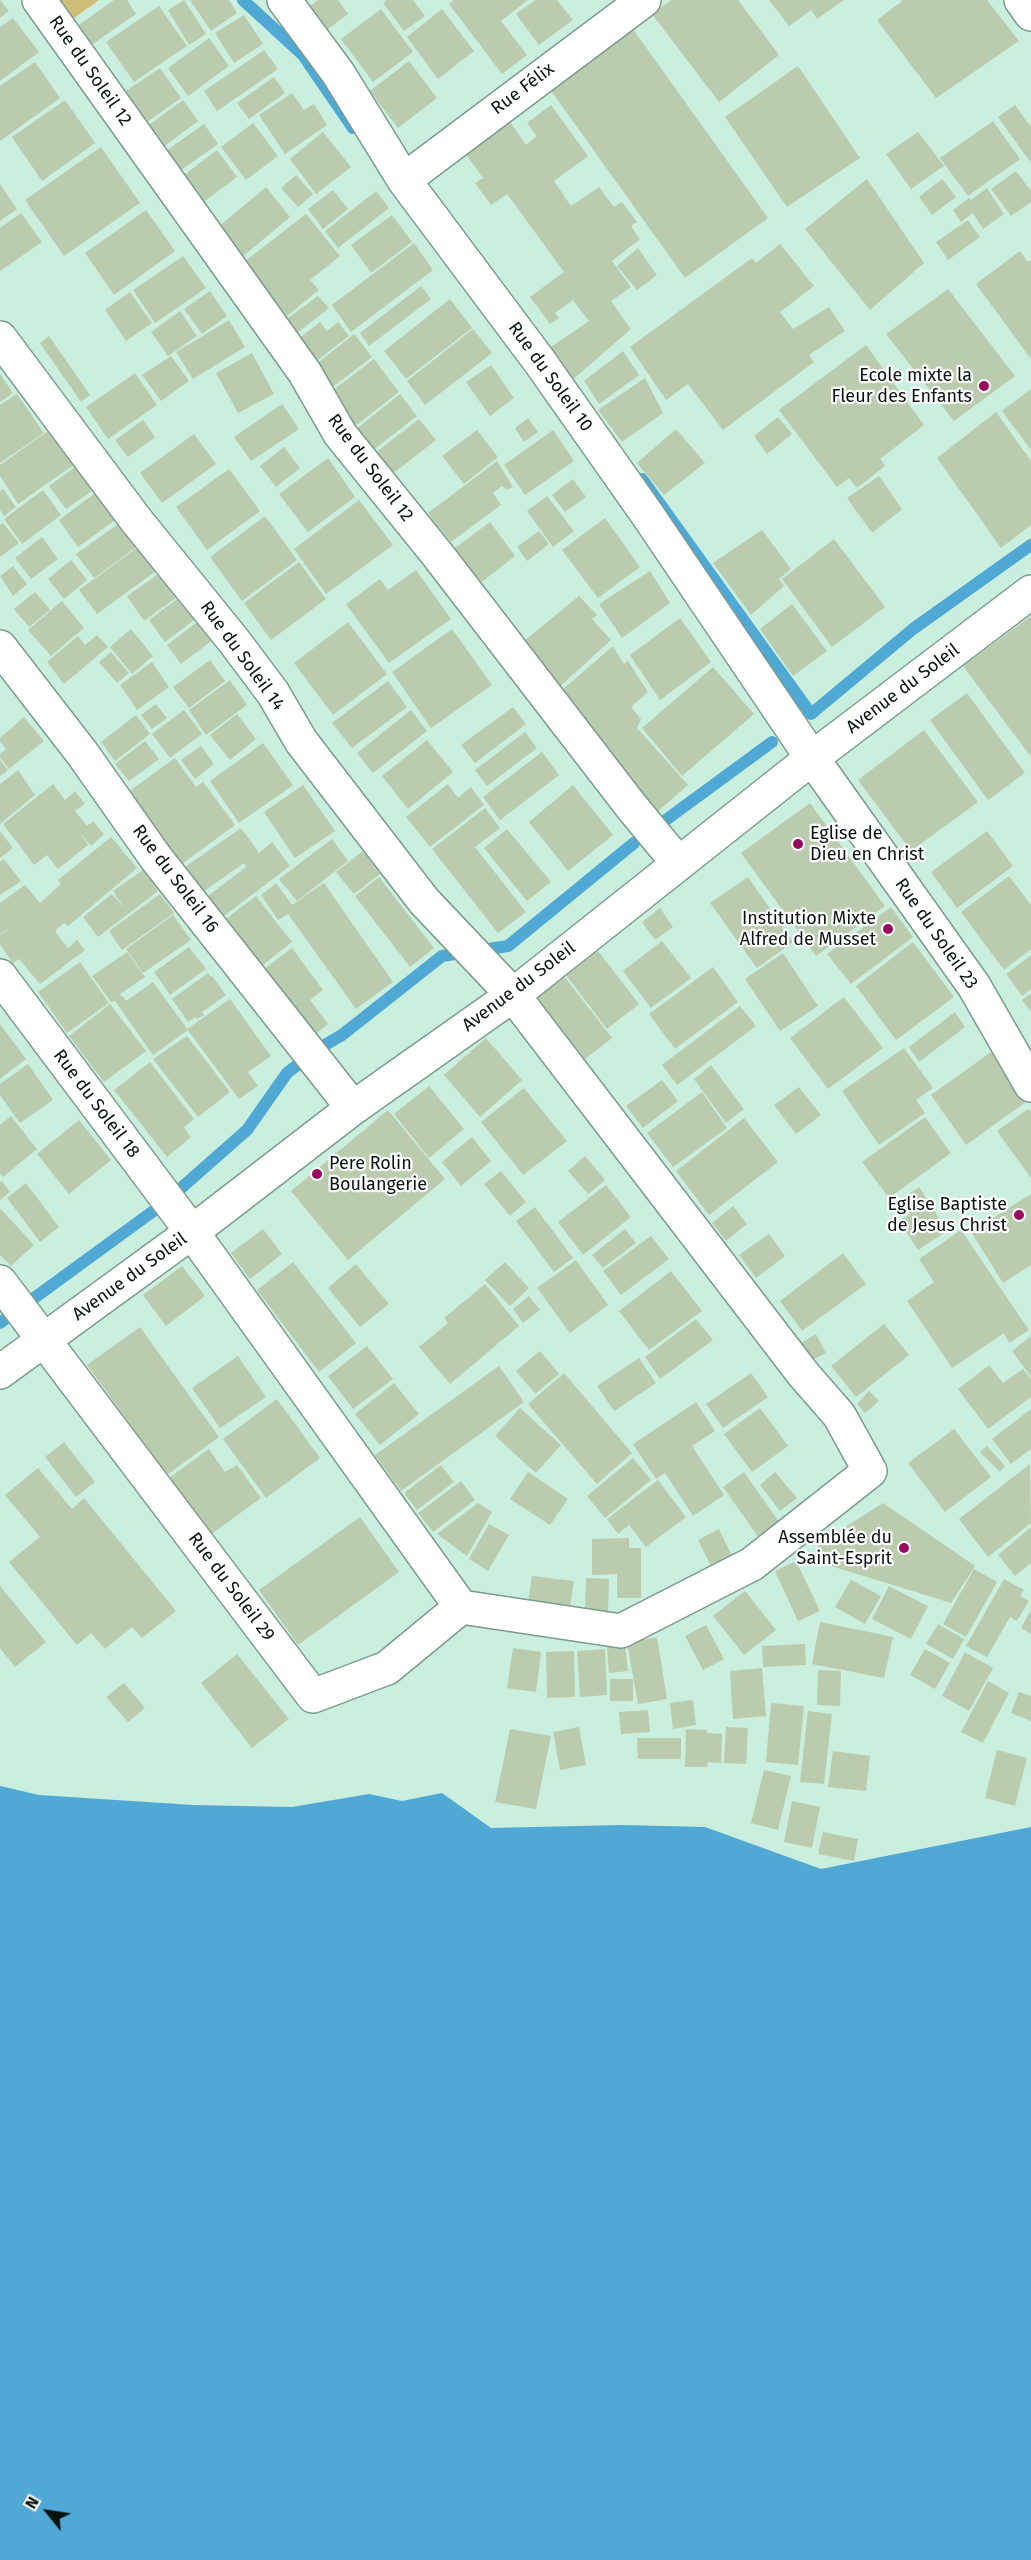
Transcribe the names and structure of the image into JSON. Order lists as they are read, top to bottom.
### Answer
{
  "streets": {
    "street": [
      "Rue du Soleil 12",
      "Rue Félix",
      "Rue du Soleil 10",
      "Rue du Soleil 14",
      "Avenue du Soleil",
      "Rue du Soleil 16",
      "Rue du Soleil 23",
      "Rue du Soleil 18",
      "Rue du Soleil 29"
    ]
  },
  "crossings": [
    ["Rue du Soleil 12", "Avenue du Soleil"],
    ["Rue Félix", "Rue du Soleil 10"],
    ["Rue du Soleil 10", "Avenue du Soleil"],
    ["Rue du Soleil 10", "Rue du Soleil 23"],
    ["Rue du Soleil 14", "Avenue du Soleil"],
    ["Rue du Soleil 14", "Rue du Soleil 29"],
    ["Avenue du Soleil", "Rue du Soleil 16"],
    ["Avenue du Soleil", "Rue du Soleil 23"],
    ["Avenue du Soleil", "Rue du Soleil 18"],
    ["Avenue du Soleil", "Rue du Soleil 29"]
  ],
  "places": [
    "Ecole mixte la Fleur des Enfants",
    "Eglise de Dieu en Christ",
    "Institution Mixte Alfred de Musset",
    "Pere Rolin Boulangerie",
    "Eglise Baptiste de Jesus Christ",
    "Assemblée du Saint-Esprit"
  ],
  "north": "top left"
}
